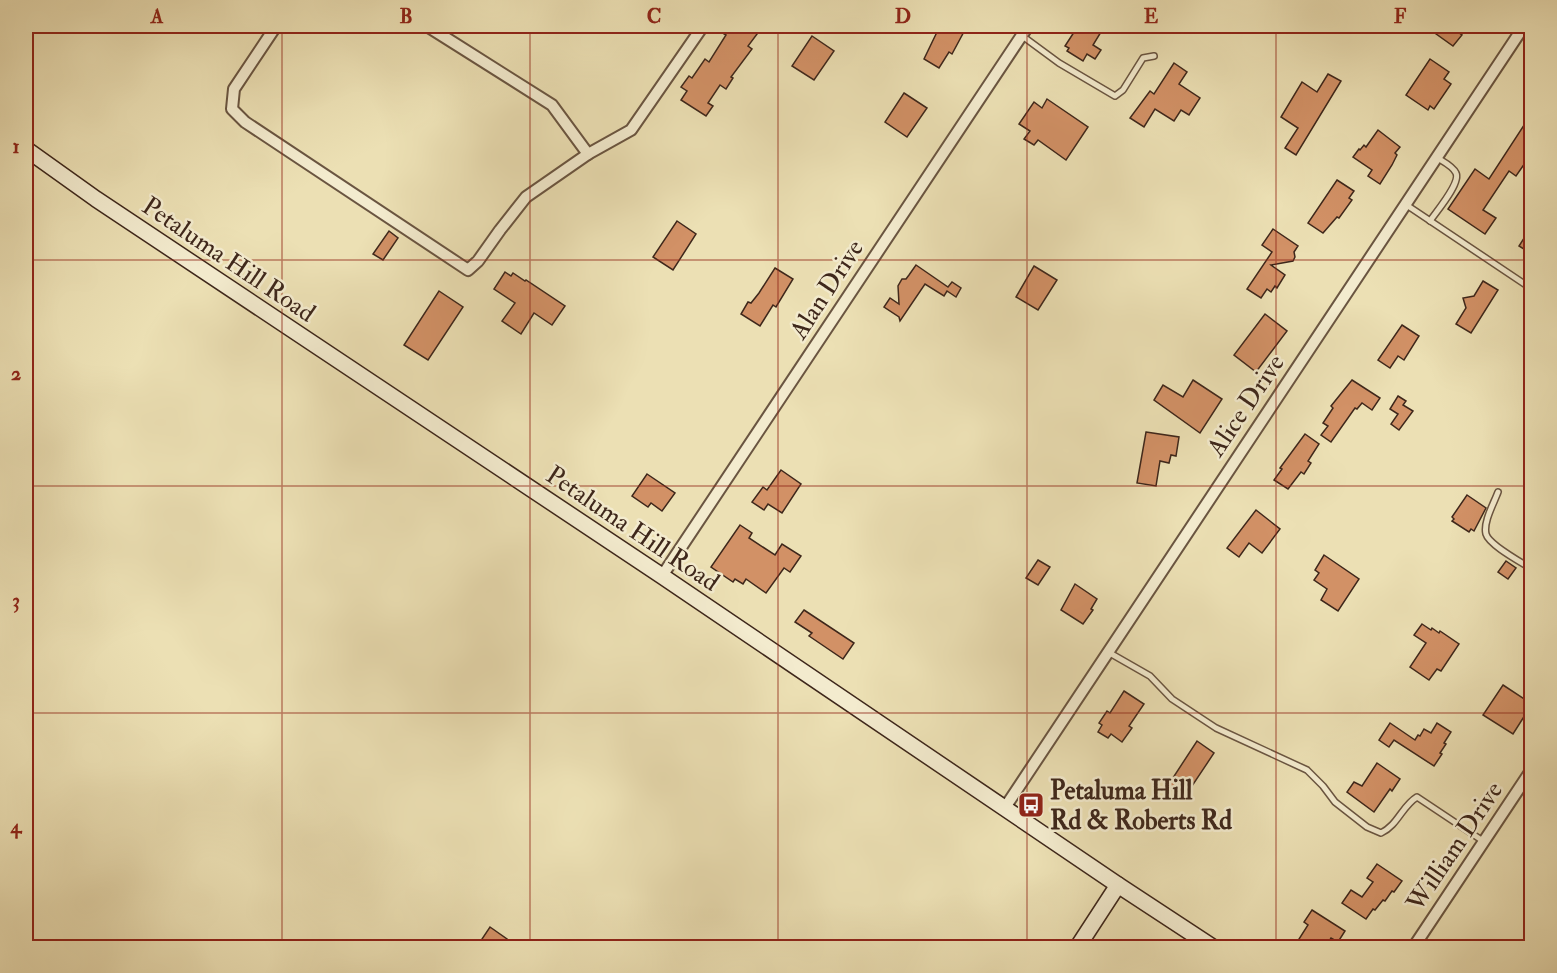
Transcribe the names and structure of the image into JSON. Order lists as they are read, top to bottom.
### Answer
{
  "streets": {
    "main road": ["Petaluma Hill Road"],
    "street": ["Alan Drive", "Alice Drive", "William Drive"]
  },
  "crossings": [
    ["Petaluma Hill Road", "Alan Drive"],
    ["Petaluma Hill Road", "Alice Drive"]
  ],
  "places": {
    "bus stop": ["Petaluma Hill Rd & Roberts Rd"]
  },
  "grid": {
    "columns": [
      "A",
      "B",
      "C",
      "D",
      "E",
      "F"
    ],
    "rows": [
      "1",
      "2",
      "3",
      "4"
    ]
  }
}
